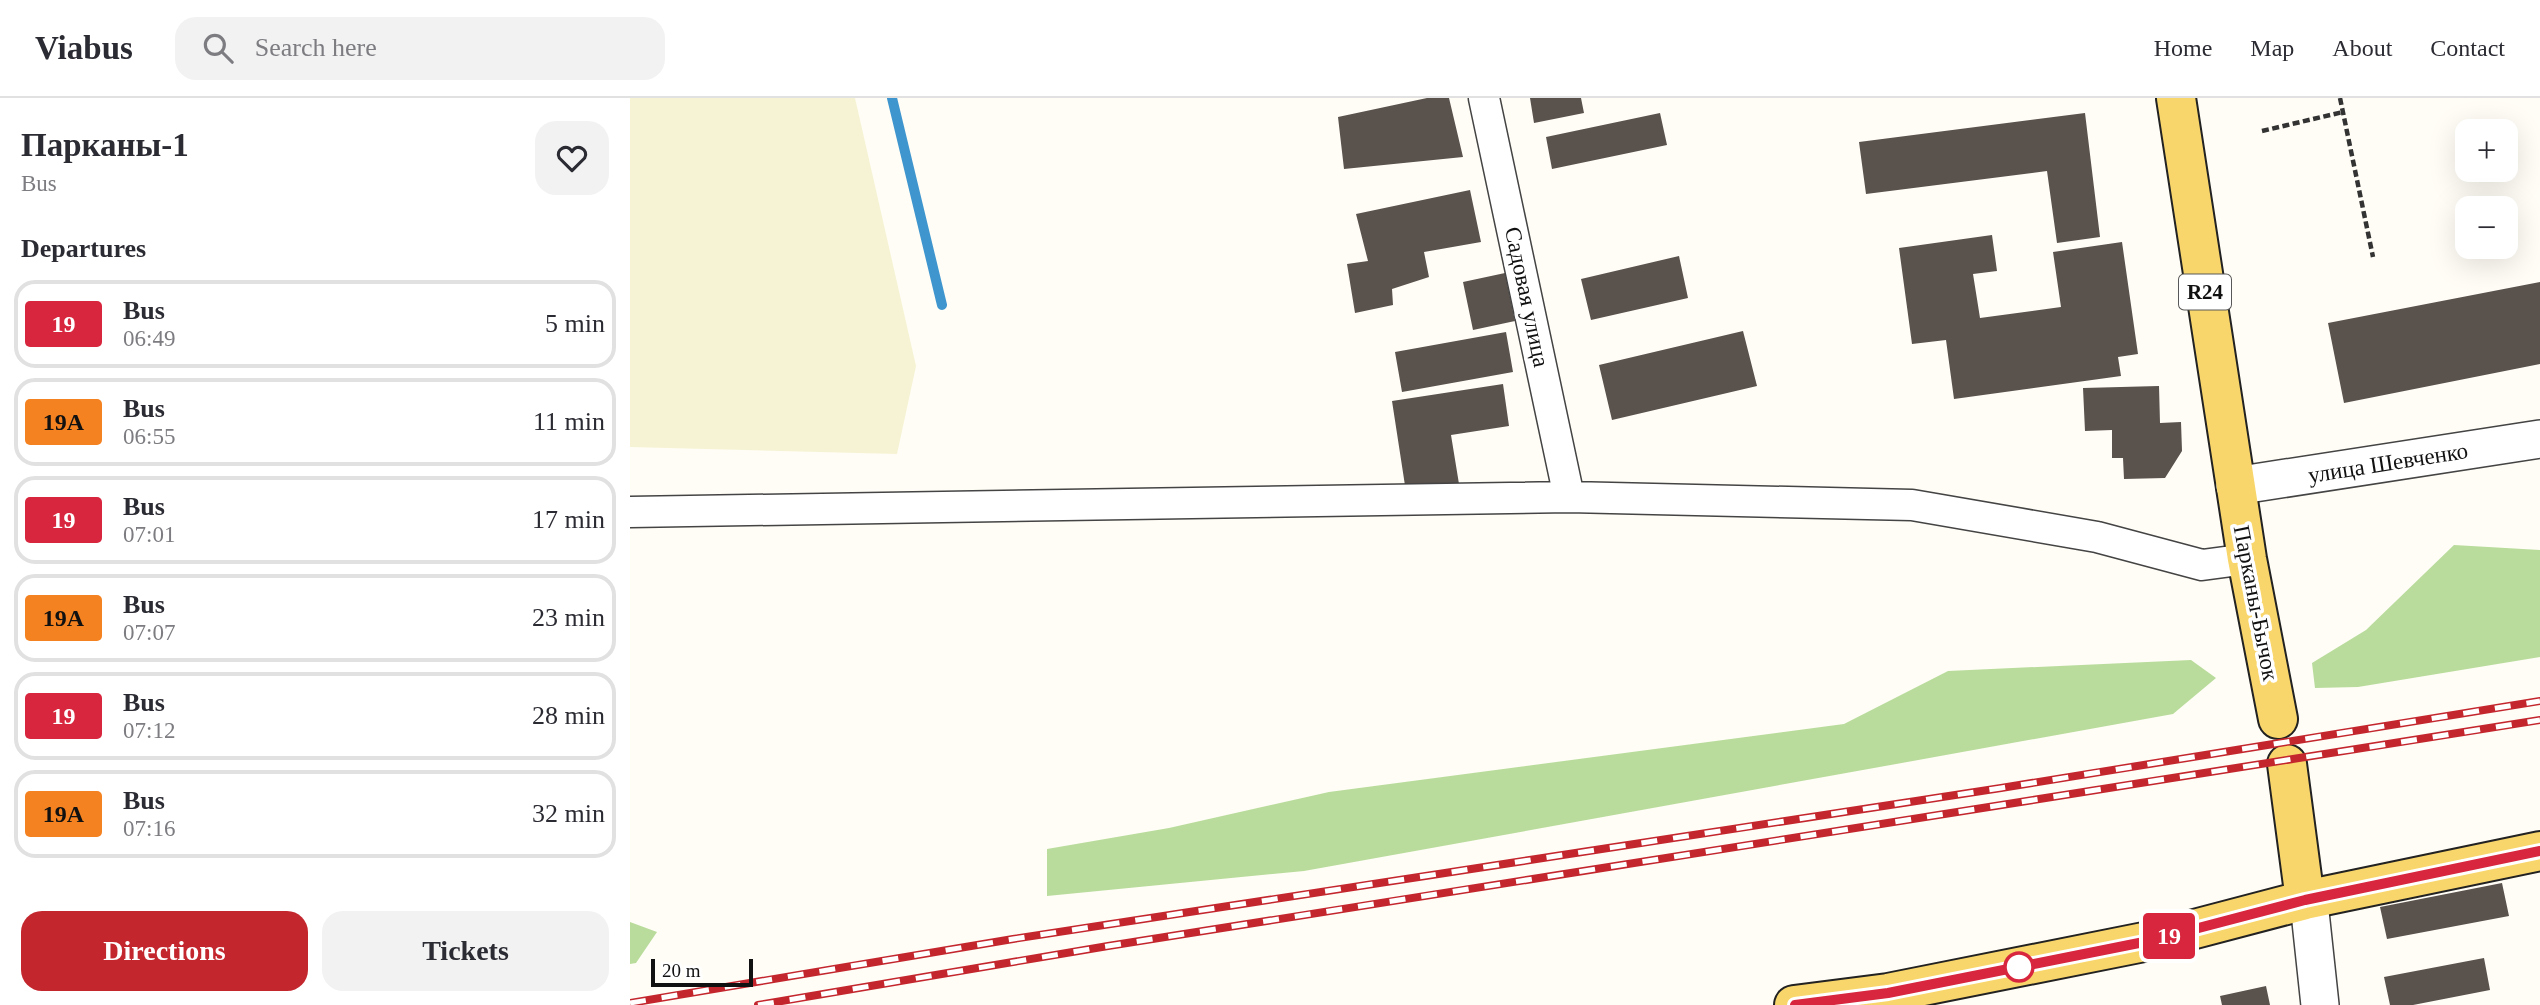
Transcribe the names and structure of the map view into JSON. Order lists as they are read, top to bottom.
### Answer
{
  "streets": {
    "main road": ["R24", "Парканы-Бычок"],
    "street": ["Садовая улица", "улица Шевченко"]
  },
  "crossings": [
    ["R24", "улица Шевченко"],
    ["R24", "Парканы-Бычок"],
    ["улица Шевченко", "Парканы-Бычок"]
  ],
  "lines": ["bus line 19"],
  "scale_bar": "20 m",
  "page": {
    "header": "Viabus",
    "search": "Search here",
    "nav": [
      "Home",
      "Map",
      "About",
      "Contact"
    ],
    "heading": [
      ["Парканы-1", "Bus"],
      "Departures"
    ],
    "on_map": "19",
    "map_buttons": ["+", "−"],
    "list": [
      {
        "mark": "19",
        "name": "Bus",
        "note": "06:49",
        "value": "5 min"
      },
      {
        "mark": "19А",
        "name": "Bus",
        "note": "06:55",
        "value": "11 min"
      },
      {
        "mark": "19",
        "name": "Bus",
        "note": "07:01",
        "value": "17 min"
      },
      {
        "mark": "19А",
        "name": "Bus",
        "note": "07:07",
        "value": "23 min"
      },
      {
        "mark": "19",
        "name": "Bus",
        "note": "07:12",
        "value": "28 min"
      },
      {
        "mark": "19А",
        "name": "Bus",
        "note": "07:16",
        "value": "32 min"
      }
    ],
    "buttons": ["Directions", "Tickets"],
    "scale": "20 m"
  }
}
